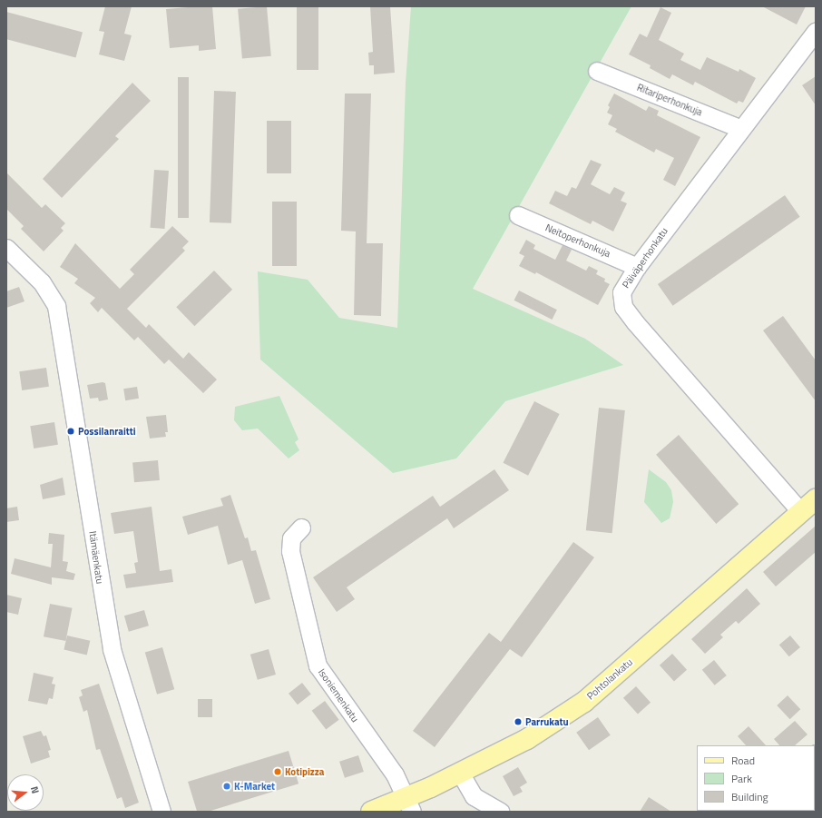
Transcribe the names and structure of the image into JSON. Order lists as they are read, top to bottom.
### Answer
{
  "streets": {
    "main road": ["Pohtolankatu"],
    "street": [
      "Ritariperhonkuja",
      "Neitoperhonkuja",
      "Päiväperhonkatu",
      "Itämäenkatu",
      "Isoniemenkatu"
    ]
  },
  "crossings": [
    ["Ritariperhonkuja", "Päiväperhonkatu"],
    ["Neitoperhonkuja", "Päiväperhonkatu"],
    ["Päiväperhonkatu", "Pohtolankatu"],
    ["Pohtolankatu", "Isoniemenkatu"]
  ],
  "places": [
    "Possilanraitti",
    "Parrukatu",
    "Kotipizza",
    "K-Market"
  ],
  "legend": ["Road", "Park", "Building"],
  "north": "right"
}
